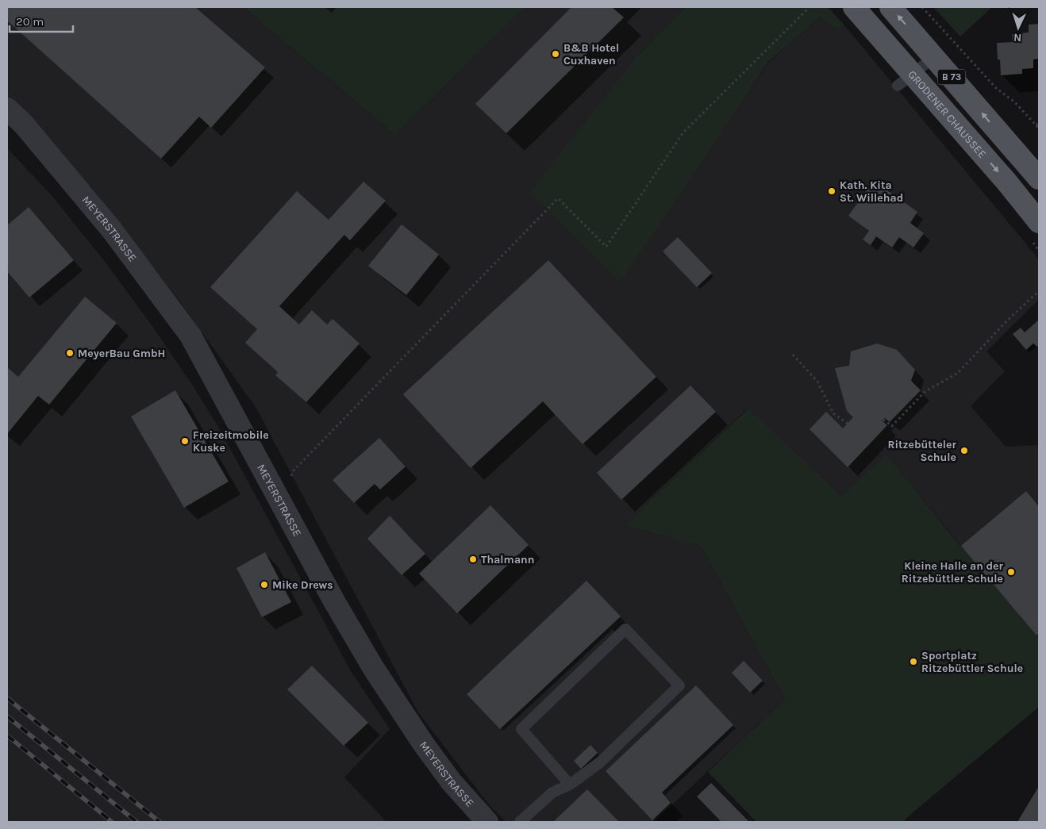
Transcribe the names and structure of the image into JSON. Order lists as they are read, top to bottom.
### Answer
{
  "streets": {
    "main road": ["B 73", "GRODENER CHAUSSEE"],
    "street": ["MEYERSTRASSE"]
  },
  "places": [
    "B&B Hotel Cuxhaven",
    "Kath. Kita St. Willehad",
    "MeyerBau GmbH",
    "Freizeitmobile Kuske",
    "Ritzebütteler Schule",
    "Thalmann",
    "Kleine Halle an der Ritzebüttler Schule",
    "Mike Drews",
    "Sportplatz Ritzebüttler Schule"
  ],
  "scale_bar": "20 m",
  "north": "bottom"
}
